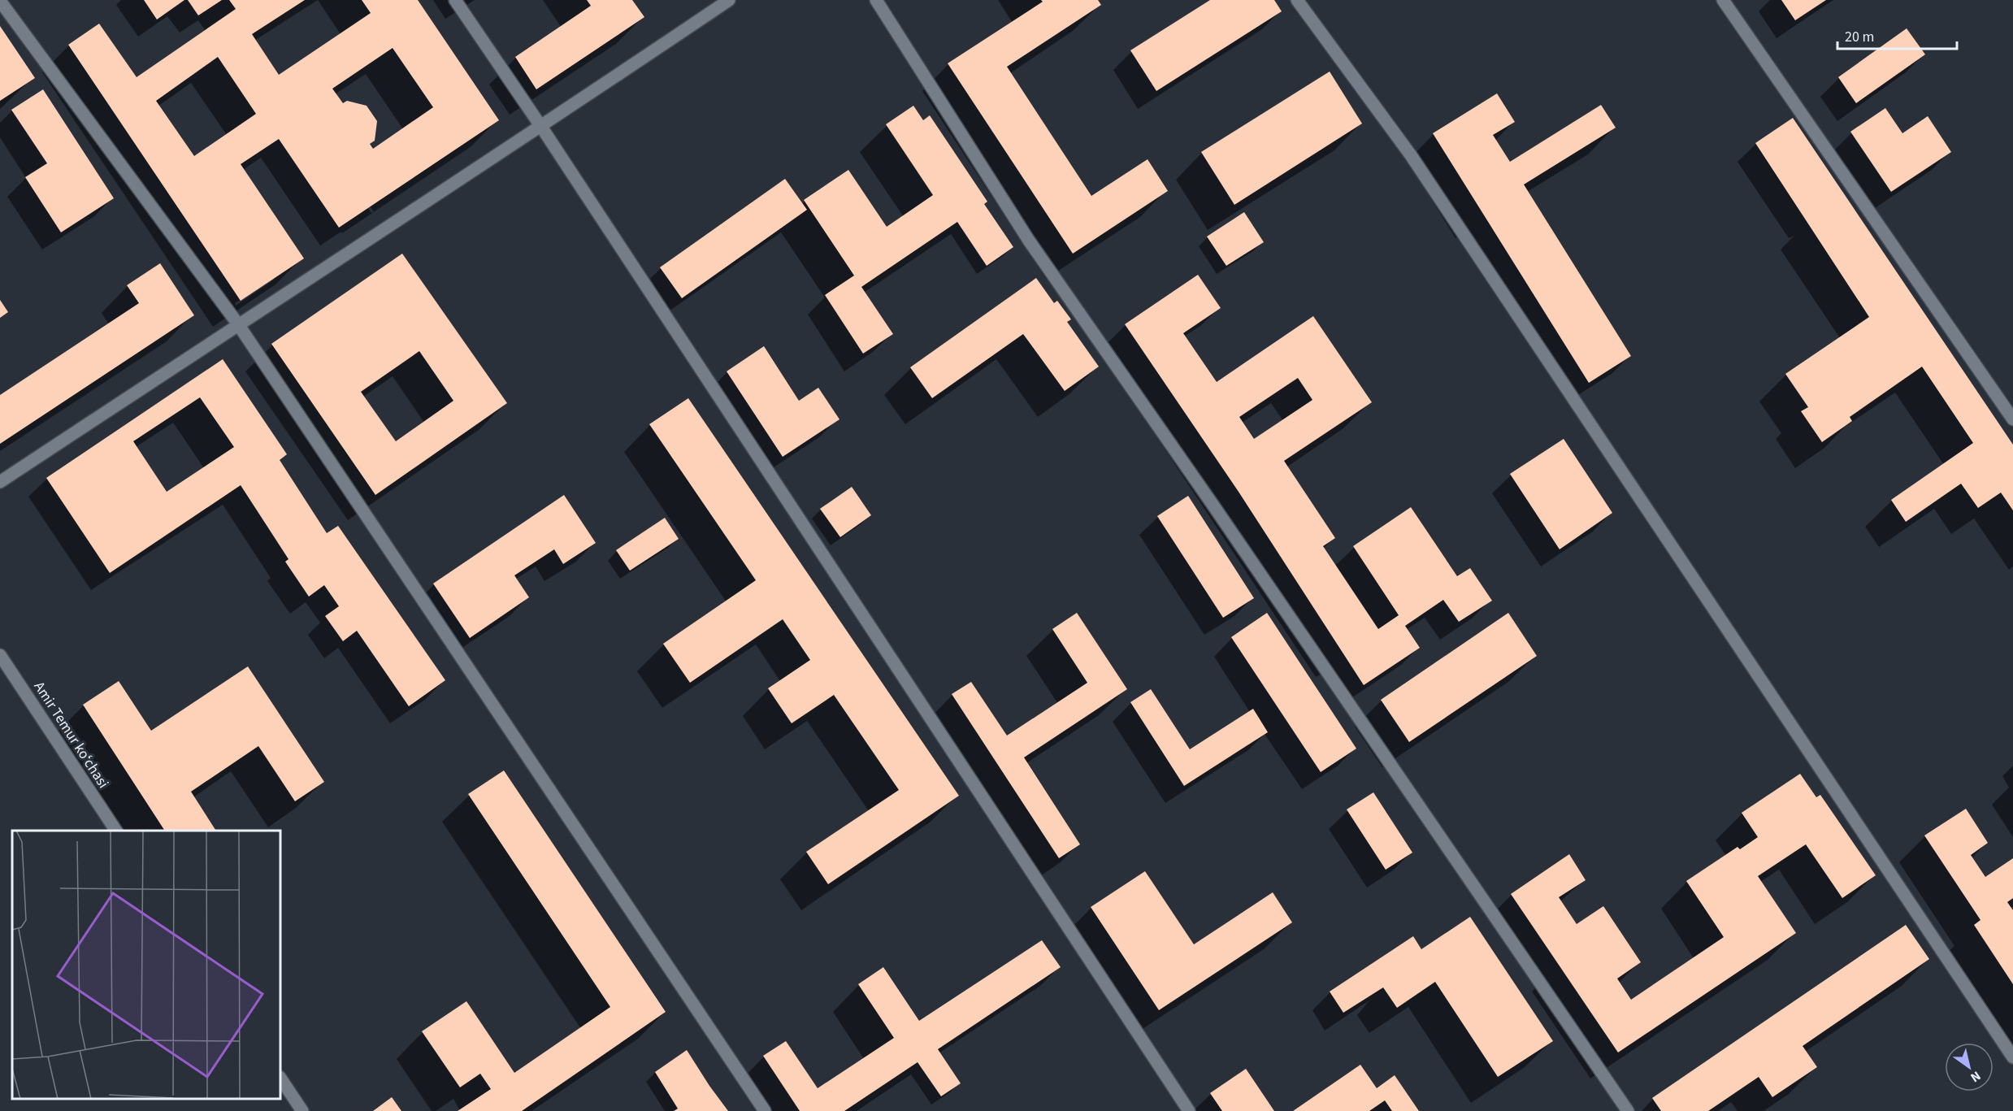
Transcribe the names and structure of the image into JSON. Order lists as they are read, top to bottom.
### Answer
{
  "streets": {
    "street": ["Amir Temur koʻchasi"]
  },
  "scale_bar": "20 m",
  "north": "bottom right"
}
